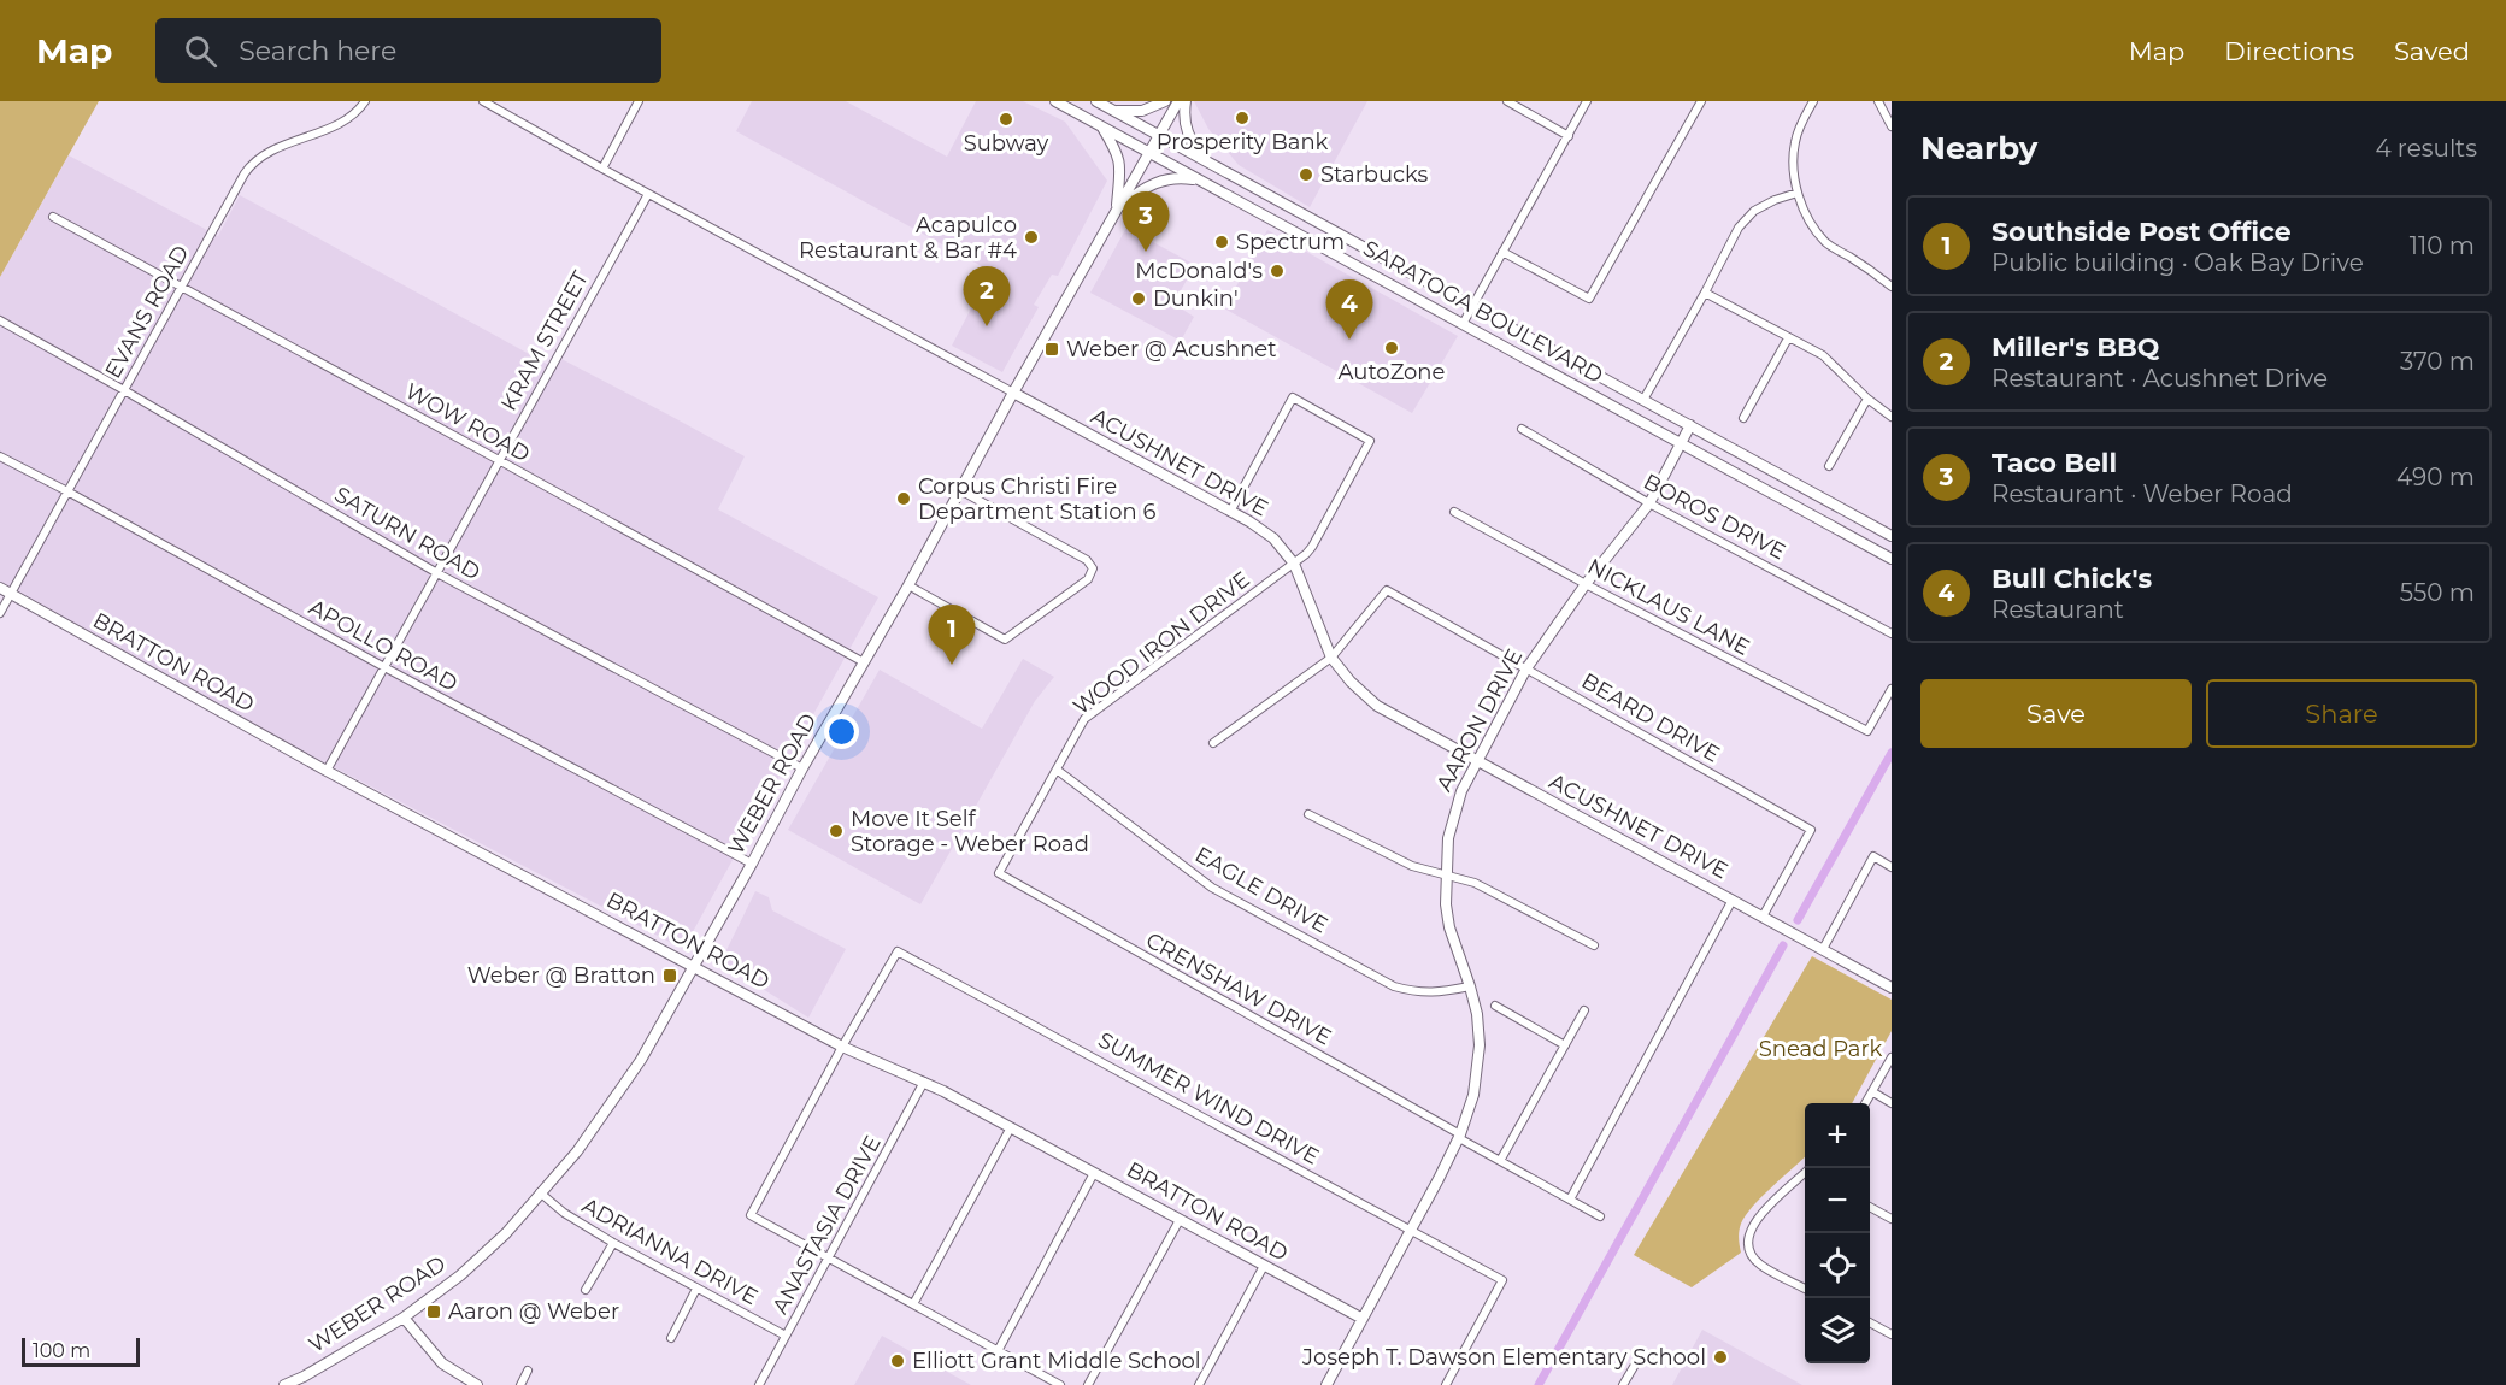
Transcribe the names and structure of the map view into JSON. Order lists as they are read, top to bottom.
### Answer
{
  "streets": {
    "street": [
      "EVANS ROAD",
      "SARATOGA BOULEVARD",
      "KRAM STREET",
      "WOW ROAD",
      "ACUSHNET DRIVE",
      "BOROS DRIVE",
      "SATURN ROAD",
      "NICKLAUS LANE",
      "WOOD IRON DRIVE",
      "APOLLO ROAD",
      "BRATTON ROAD",
      "BEARD DRIVE",
      "AARON DRIVE",
      "WEBER ROAD",
      "EAGLE DRIVE",
      "CRENSHAW DRIVE",
      "SUMMER WIND DRIVE",
      "ANASTASIA DRIVE",
      "ADRIANNA DRIVE"
    ]
  },
  "crossings": [
    ["EVANS ROAD", "WOW ROAD"],
    ["EVANS ROAD", "SATURN ROAD"],
    ["EVANS ROAD", "APOLLO ROAD"],
    ["EVANS ROAD", "BRATTON ROAD"],
    ["SARATOGA BOULEVARD", "AARON DRIVE"],
    ["SARATOGA BOULEVARD", "WEBER ROAD"],
    ["KRAM STREET", "WOW ROAD"],
    ["KRAM STREET", "ACUSHNET DRIVE"],
    ["KRAM STREET", "SATURN ROAD"],
    ["KRAM STREET", "APOLLO ROAD"],
    ["KRAM STREET", "BRATTON ROAD"],
    ["WOW ROAD", "WEBER ROAD"],
    ["ACUSHNET DRIVE", "WOOD IRON DRIVE"],
    ["ACUSHNET DRIVE", "BEARD DRIVE"],
    ["ACUSHNET DRIVE", "AARON DRIVE"],
    ["ACUSHNET DRIVE", "WEBER ROAD"],
    ["BOROS DRIVE", "AARON DRIVE"],
    ["SATURN ROAD", "WEBER ROAD"],
    ["NICKLAUS LANE", "AARON DRIVE"],
    ["WOOD IRON DRIVE", "EAGLE DRIVE"],
    ["WOOD IRON DRIVE", "CRENSHAW DRIVE"],
    ["APOLLO ROAD", "WEBER ROAD"],
    ["BRATTON ROAD", "AARON DRIVE"],
    ["BRATTON ROAD", "WEBER ROAD"],
    ["BRATTON ROAD", "SUMMER WIND DRIVE"],
    ["BRATTON ROAD", "ANASTASIA DRIVE"],
    ["BEARD DRIVE", "AARON DRIVE"],
    ["AARON DRIVE", "EAGLE DRIVE"],
    ["AARON DRIVE", "CRENSHAW DRIVE"],
    ["AARON DRIVE", "SUMMER WIND DRIVE"],
    ["WEBER ROAD", "ADRIANNA DRIVE"],
    ["ANASTASIA DRIVE", "ADRIANNA DRIVE"]
  ],
  "parks": ["Snead Park"],
  "places": {
    "other": [
      "Prosperity Bank",
      "Subway",
      "Starbucks",
      "Acapulco Restaurant & Bar #4",
      "Spectrum",
      "McDonald's",
      "Dunkin'",
      "AutoZone",
      "Corpus Christi Fire Department Station 6",
      "Move It Self Storage - Weber Road",
      "Joseph T. Dawson Elementary School",
      "Elliott Grant Middle School"
    ],
    "transit": ["Weber @ Acushnet", "Weber @ Bratton", "Aaron @ Weber"]
  },
  "scale_bar": "100 m",
  "page": {
    "header": "Map",
    "search": "Search here",
    "nav": ["Map", "Directions", "Saved"],
    "heading": ["Nearby", "4 results"],
    "pins": [
      "3",
      "2",
      "4",
      "1"
    ],
    "list": [
      {
        "mark": "1",
        "name": "Southside Post Office",
        "note": "Public building · Oak Bay Drive",
        "value": "110 m"
      },
      {
        "mark": "2",
        "name": "Miller's BBQ",
        "note": "Restaurant · Acushnet Drive",
        "value": "370 m"
      },
      {
        "mark": "3",
        "name": "Taco Bell",
        "note": "Restaurant · Weber Road",
        "value": "490 m"
      },
      {
        "mark": "4",
        "name": "Bull Chick's",
        "note": "Restaurant",
        "value": "550 m"
      }
    ],
    "buttons": ["Save", "Share"],
    "map_buttons": ["+", "−"],
    "scale": "100 m"
  }
}
